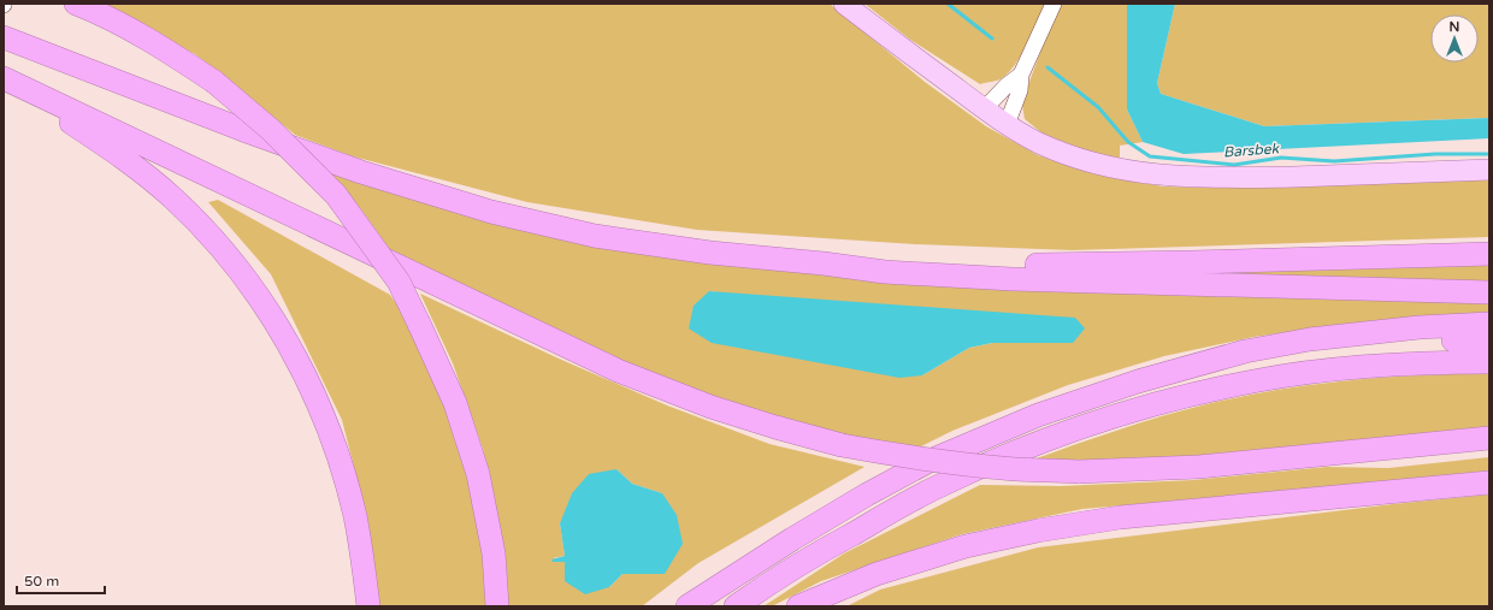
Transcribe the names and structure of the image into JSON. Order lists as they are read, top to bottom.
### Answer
{
  "water": ["Barsbek"],
  "scale_bar": "50 m",
  "north": "top"
}
